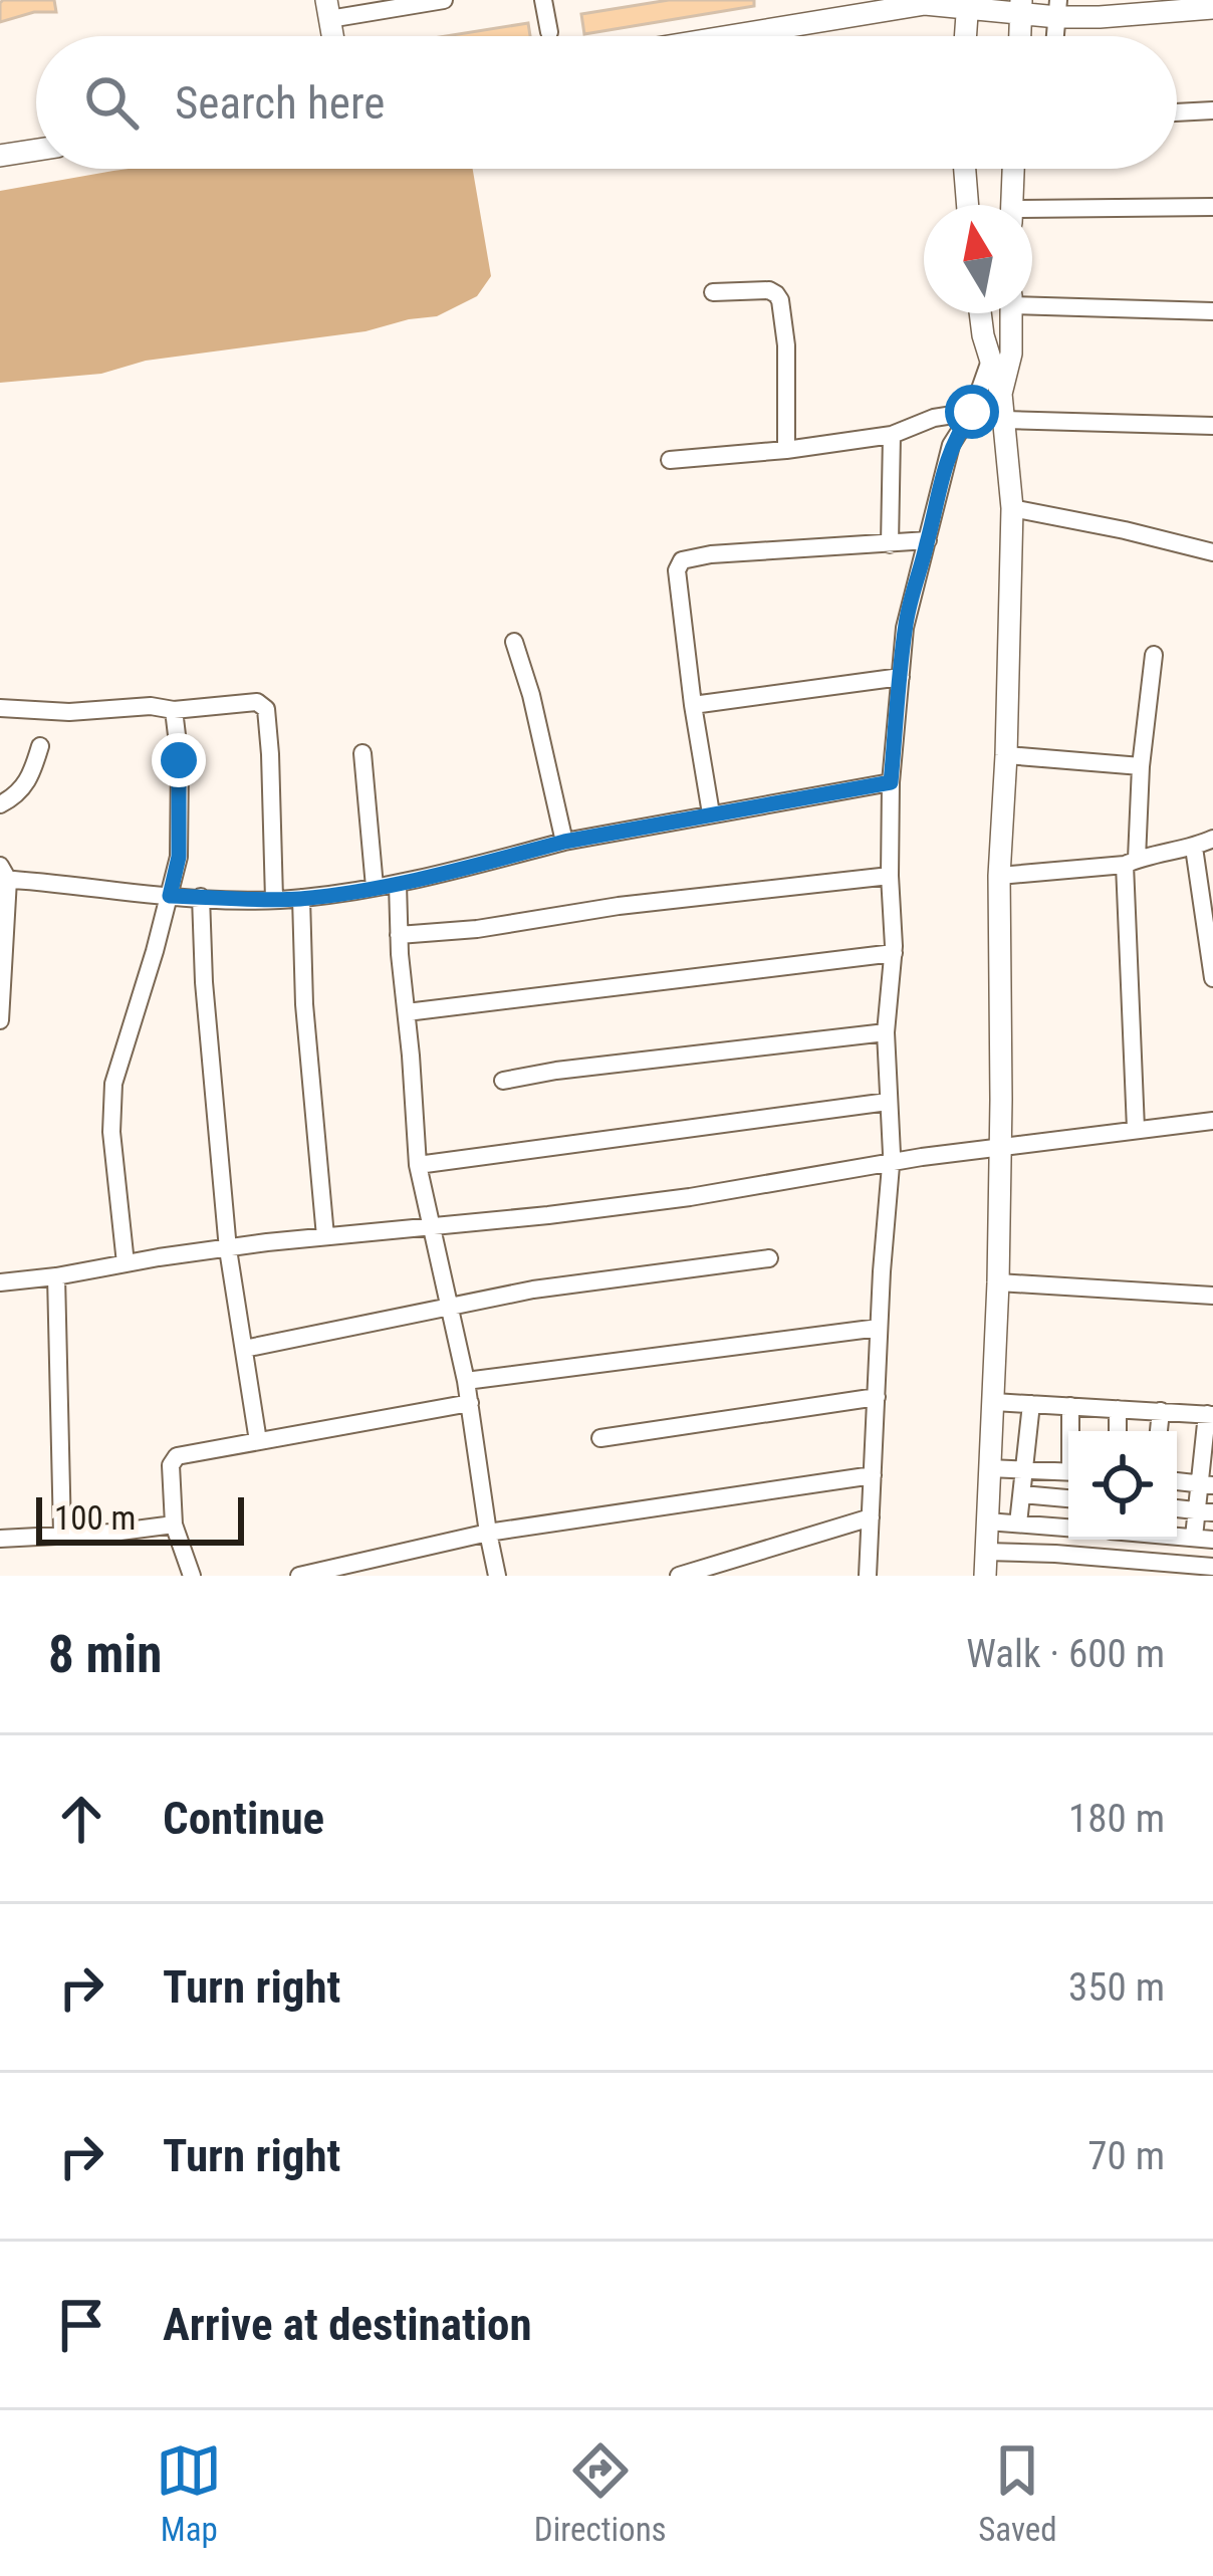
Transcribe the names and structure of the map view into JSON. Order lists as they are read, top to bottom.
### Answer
{
  "scale_bar": "100 m",
  "north": "top",
  "page": {
    "search": "Search here",
    "scale": "100 m",
    "heading": ["8 min", "Walk · 600 m"],
    "list": [
      ["Continue", "180 m"],
      ["Turn right", "350 m"],
      ["Turn right", "70 m"],
      "Arrive at destination"
    ],
    "nav": ["Map", "Directions", "Saved"]
  }
}
